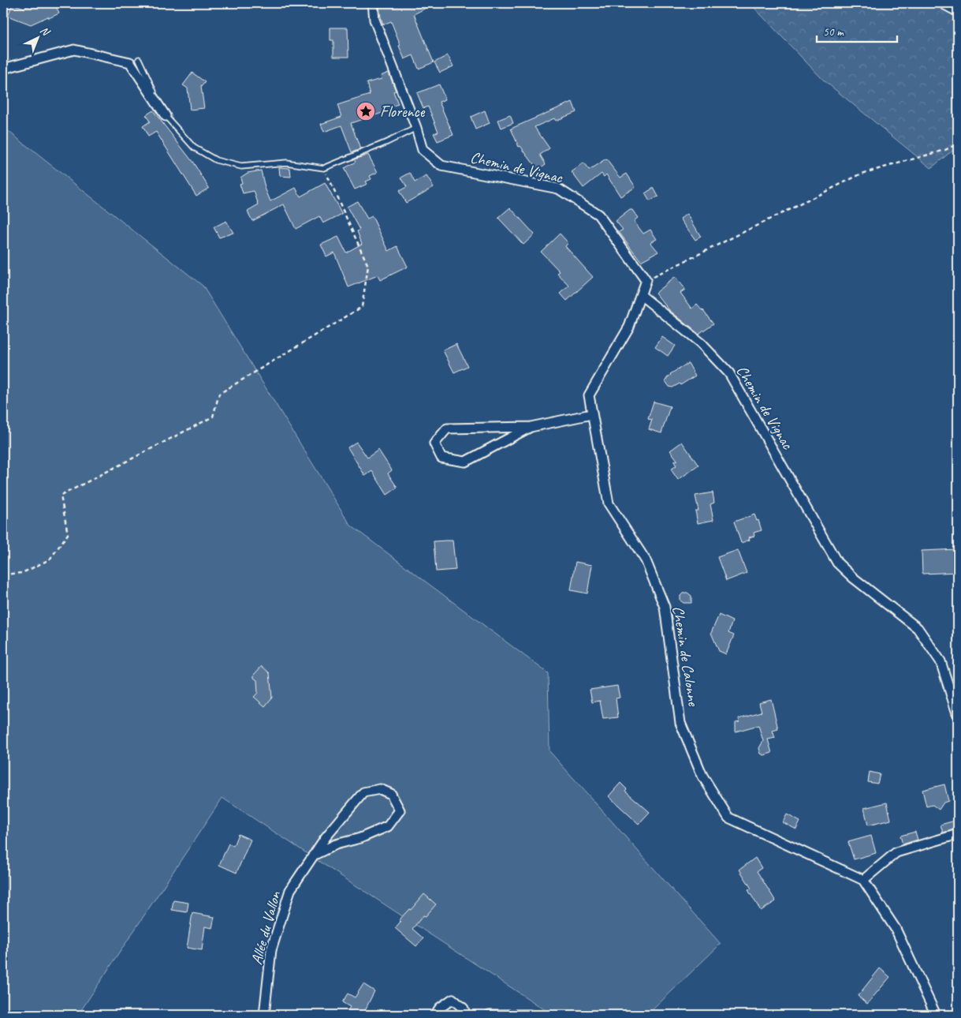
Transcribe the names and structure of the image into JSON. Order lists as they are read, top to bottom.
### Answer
{
  "streets": {
    "street": ["Chemin de Vignac", "Chemin de Calonne", "Allée du Vallon"]
  },
  "crossings": [
    ["Chemin de Vignac", "Chemin de Calonne"]
  ],
  "places": {
    "place": ["Florence"]
  },
  "scale_bar": "50 m",
  "north": "top right"
}
